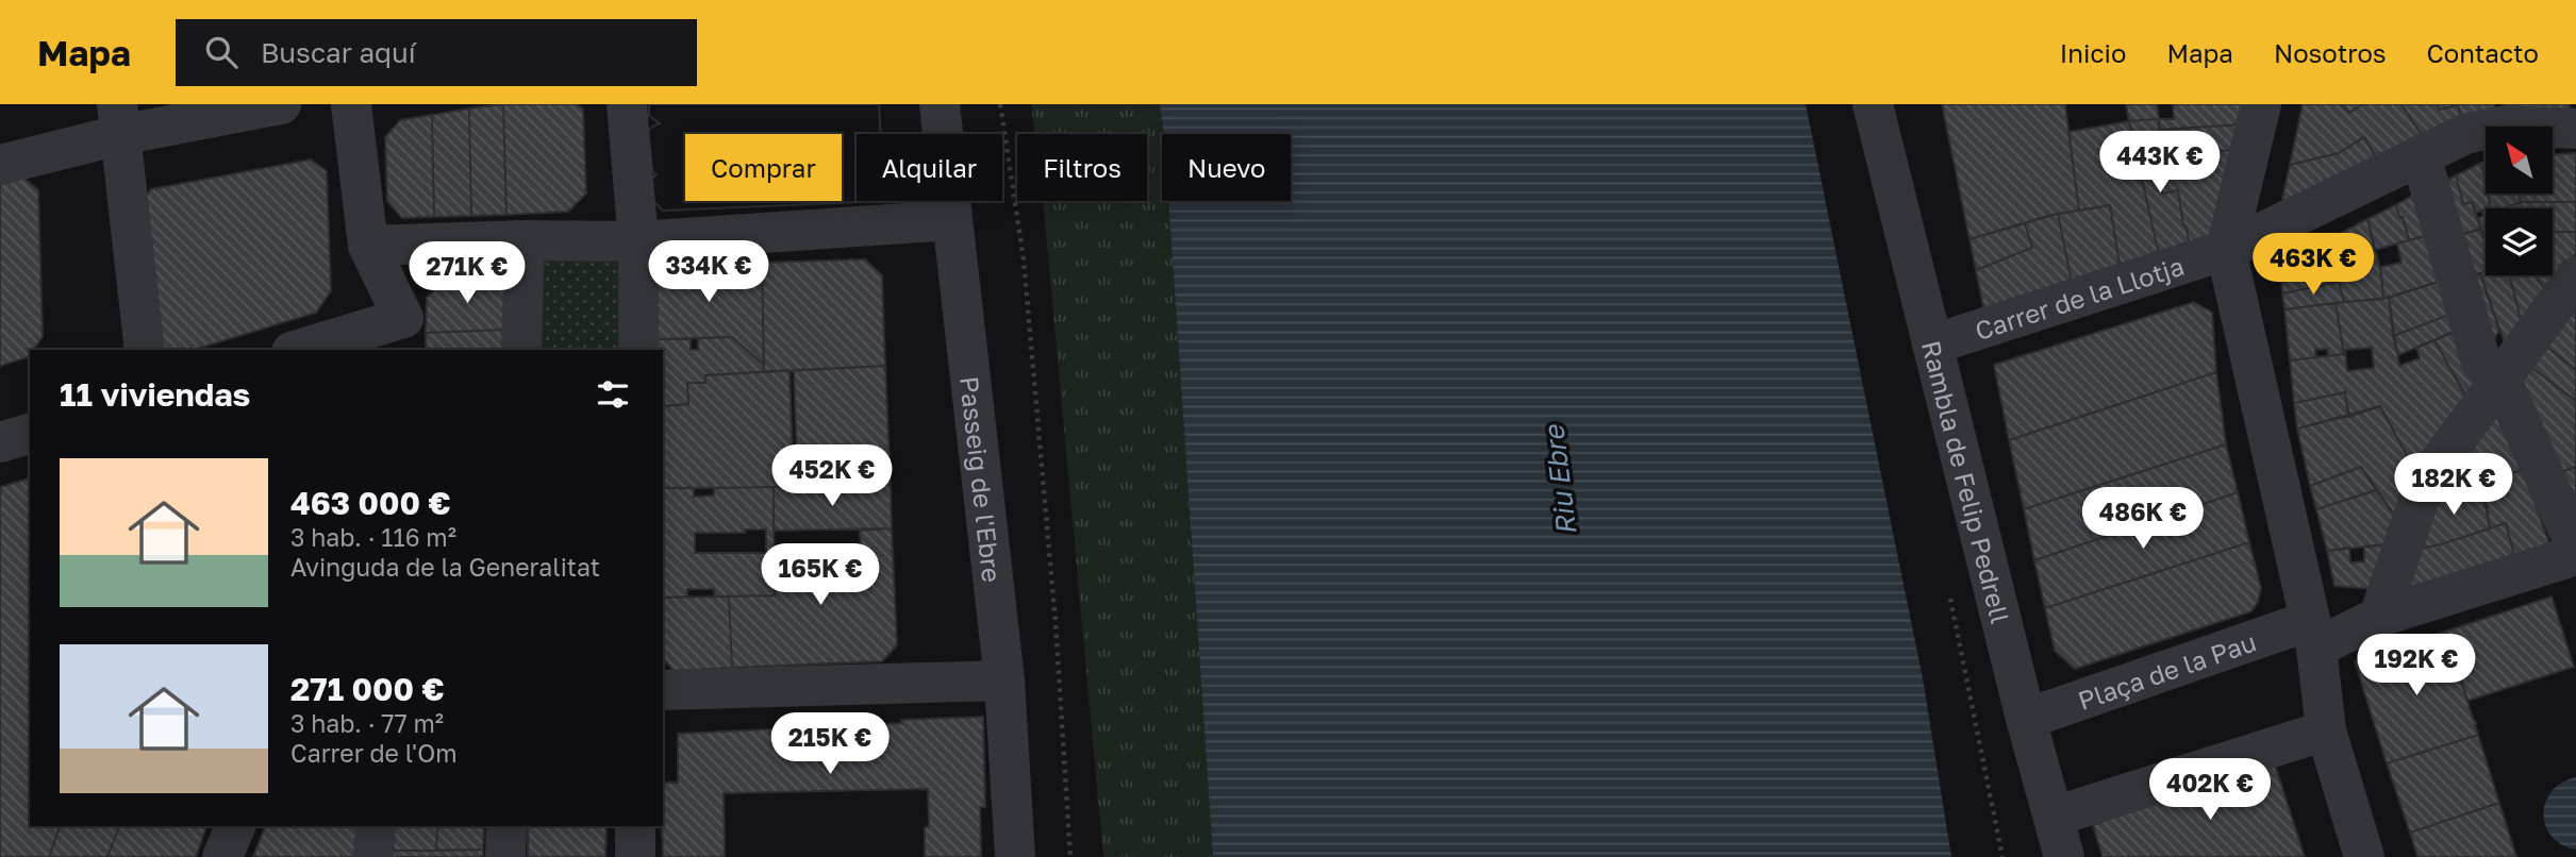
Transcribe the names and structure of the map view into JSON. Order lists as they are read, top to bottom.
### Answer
{
  "streets": {
    "street": [
      "Carrer de la Llotja",
      "Passeig de l'Ebre",
      "Rambla de Felip Pedrell",
      "Plaça de la Pau"
    ]
  },
  "crossings": [
    ["Carrer de la Llotja", "Rambla de Felip Pedrell"],
    ["Rambla de Felip Pedrell", "Plaça de la Pau"]
  ],
  "water": ["Riu Ebre"],
  "north": "top left",
  "page": {
    "header": "Mapa",
    "search": "Buscar aquí",
    "nav": [
      "Inicio",
      "Mapa",
      "Nosotros",
      "Contacto"
    ],
    "price": [
      "443K €",
      "463K €",
      "334K €",
      "271K €",
      "452K €",
      "182K €",
      "486K €",
      "165K €",
      "192K €",
      "215K €",
      "402K €"
    ],
    "chip": [
      "Comprar",
      "Alquilar",
      "Filtros",
      "Nuevo"
    ],
    "heading": "11 viviendas",
    "list": [
      {
        "name": "463 000 €",
        "note": "3 hab. · 116 m² · Avinguda de la Generalitat"
      },
      {
        "name": "271 000 €",
        "note": "3 hab. · 77 m² · Carrer de l'Om"
      }
    ]
  }
}
